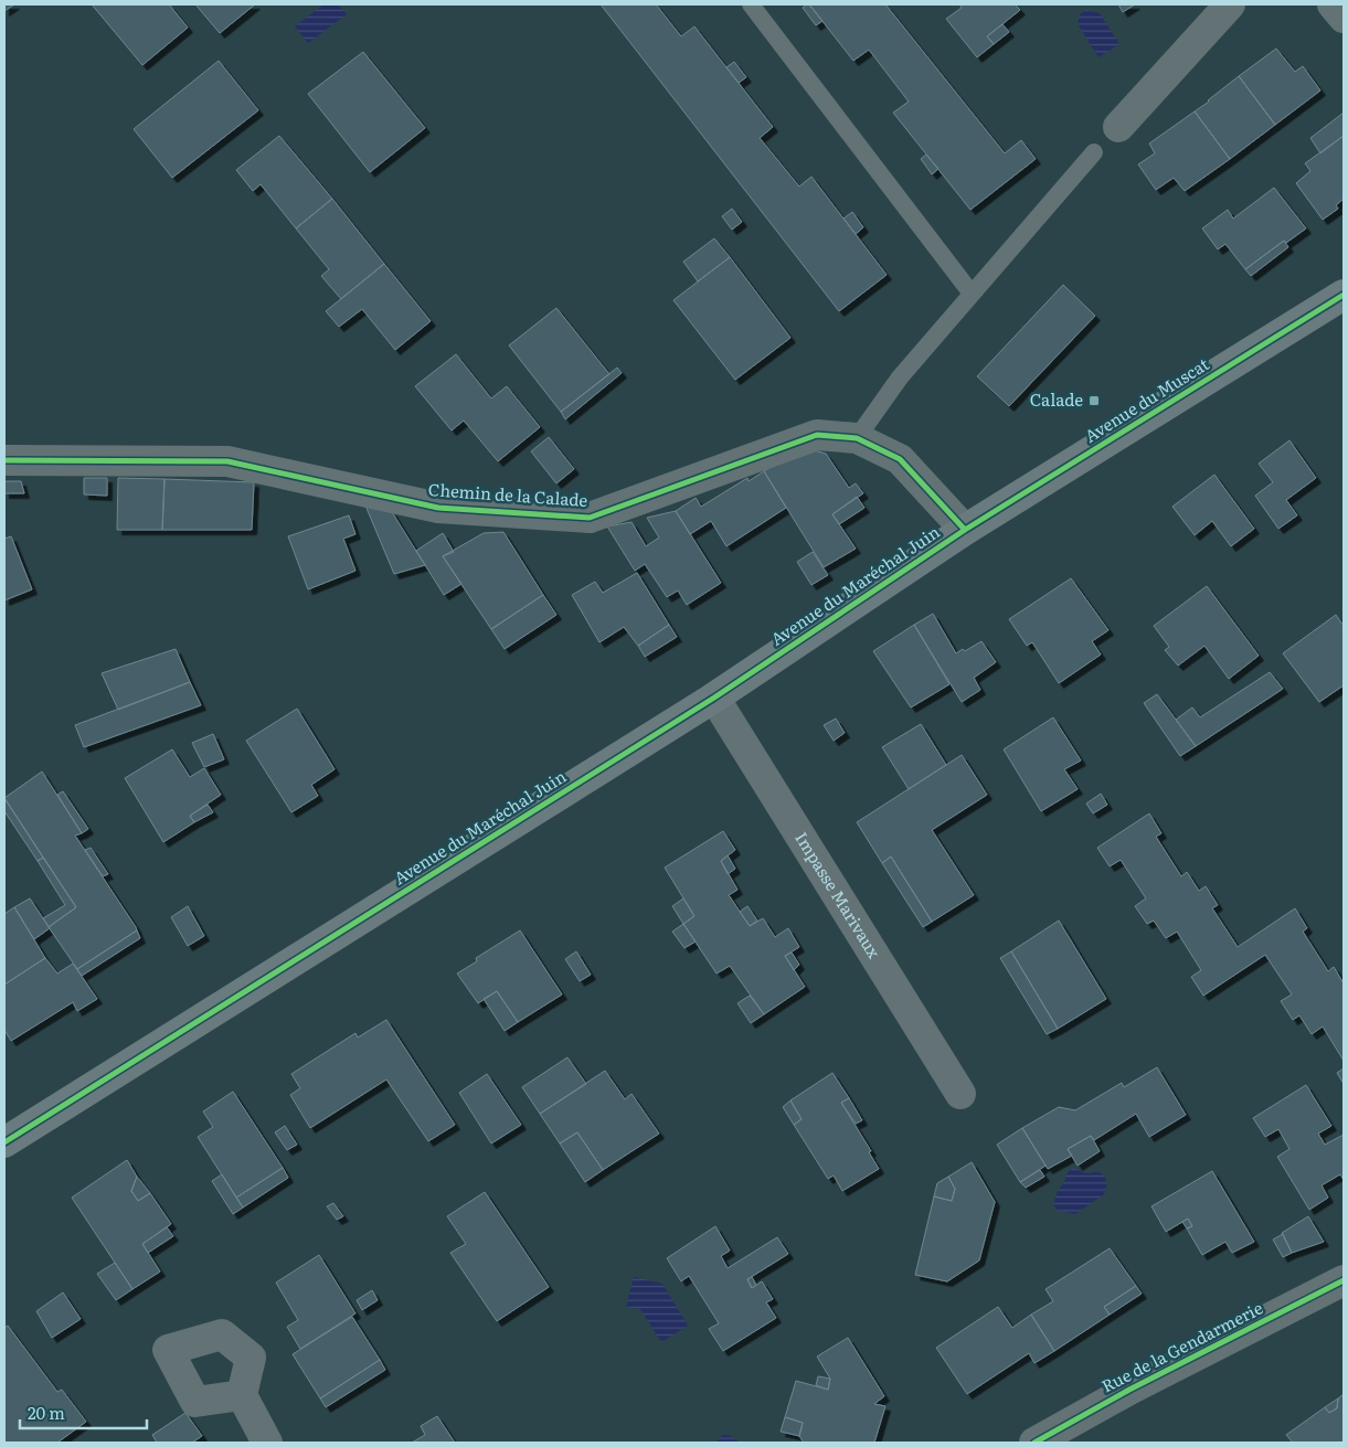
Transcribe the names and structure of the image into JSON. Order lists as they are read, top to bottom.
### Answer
{
  "streets": {
    "main road": ["Avenue du Muscat", "Avenue du Maréchal Juin"],
    "street": ["Chemin de la Calade", "Impasse Marivaux", "Rue de la Gendarmerie"]
  },
  "crossings": [
    ["Avenue du Muscat", "Chemin de la Calade"],
    ["Avenue du Muscat", "Avenue du Maréchal Juin"],
    ["Chemin de la Calade", "Avenue du Maréchal Juin"],
    ["Avenue du Maréchal Juin", "Impasse Marivaux"]
  ],
  "places": {
    "transit": ["Calade"]
  },
  "scale_bar": "20 m"
}
